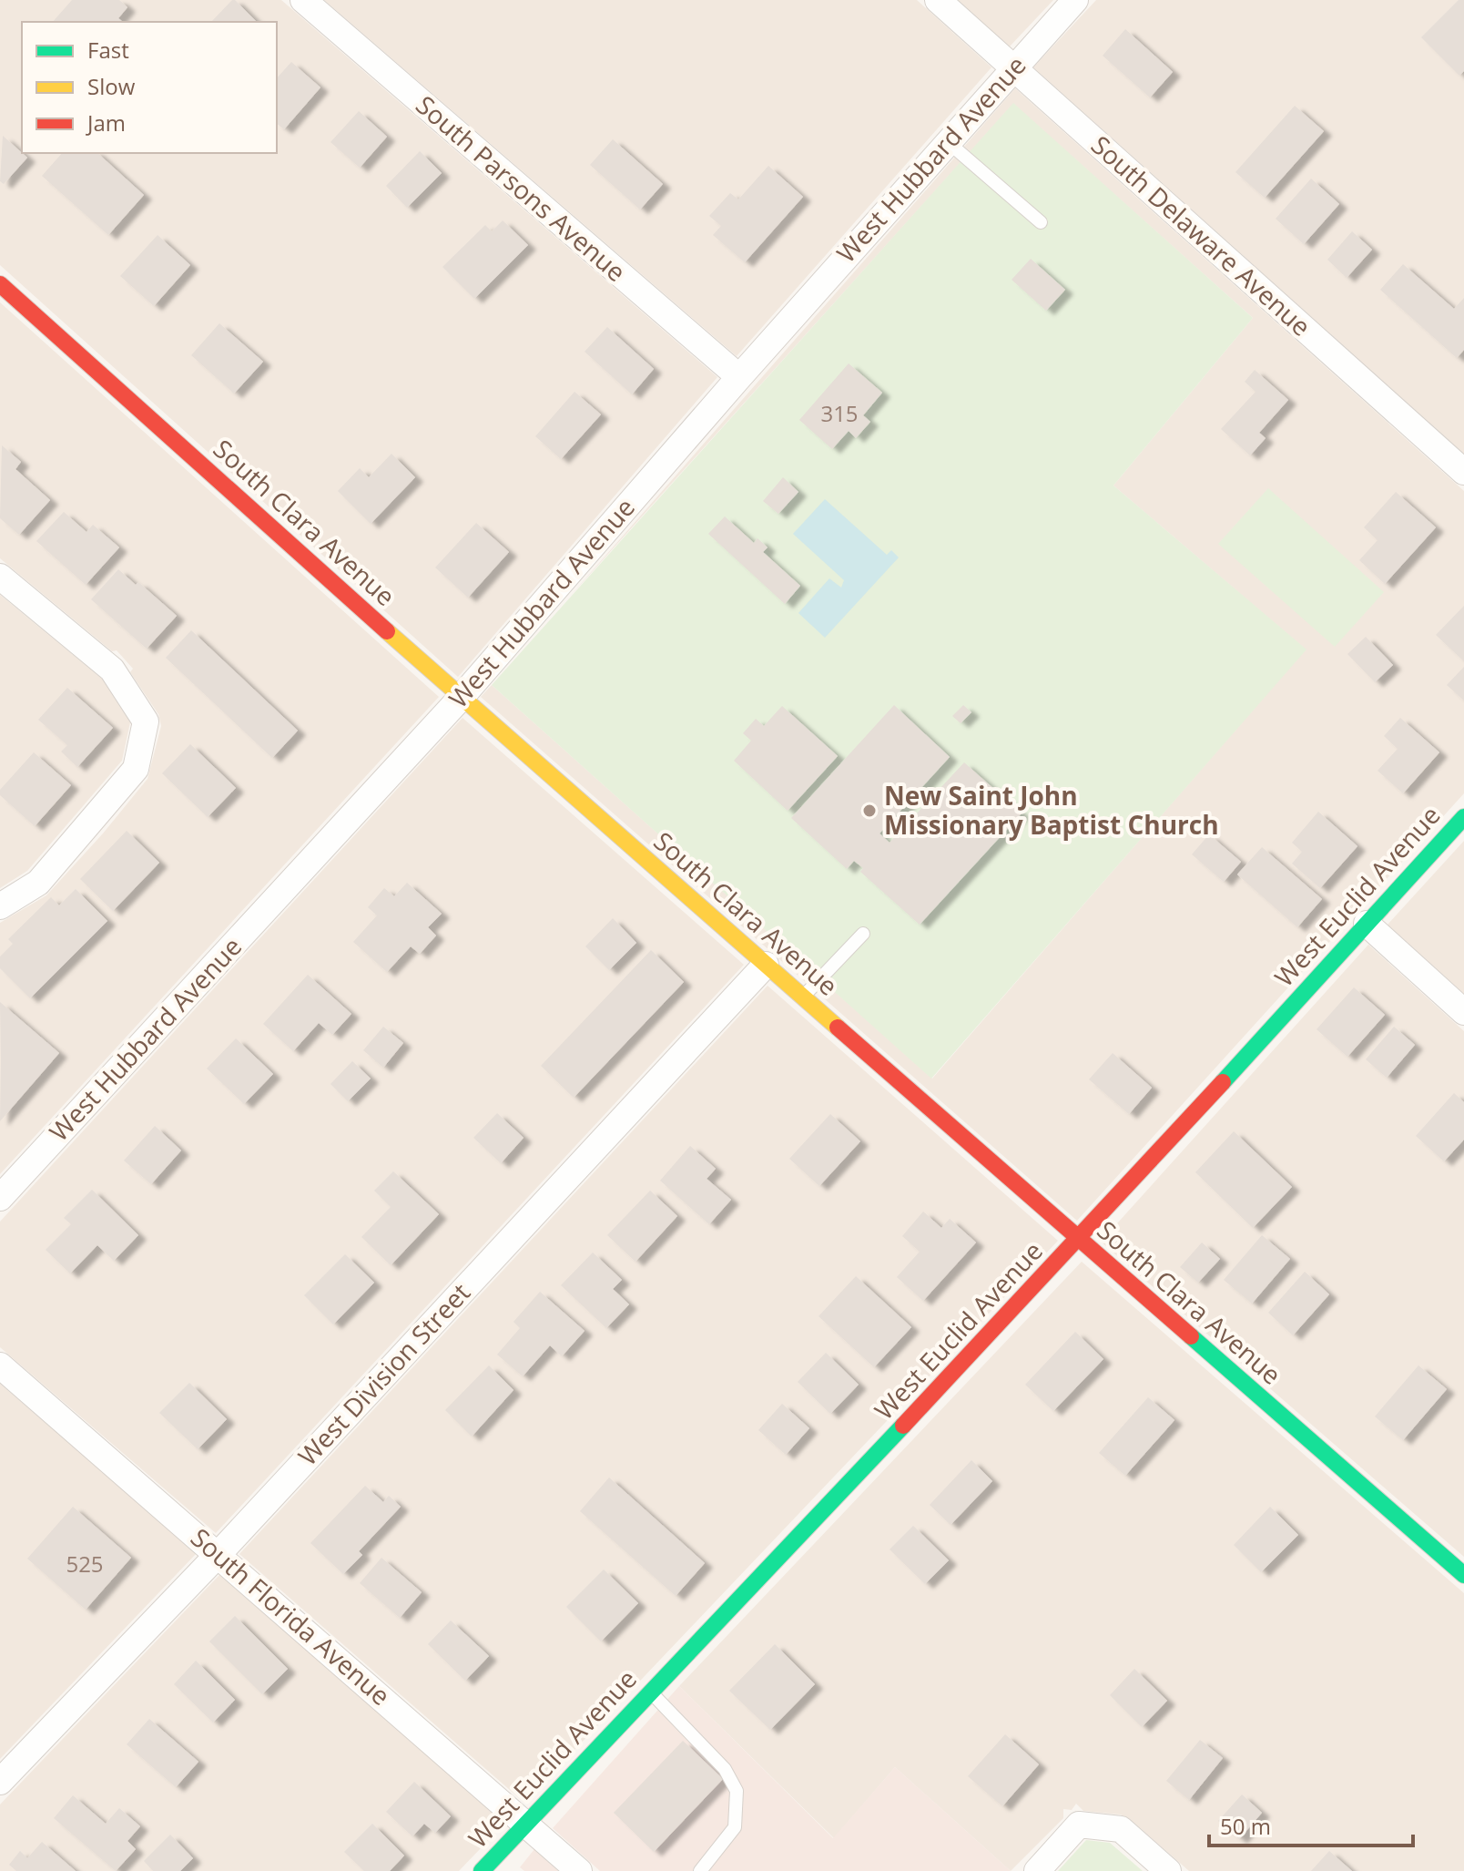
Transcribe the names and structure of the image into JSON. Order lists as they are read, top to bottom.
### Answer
{
  "streets": {
    "street": [
      "West Hubbard Avenue",
      "South Parsons Avenue",
      "South Delaware Avenue",
      "South Clara Avenue",
      "West Euclid Avenue",
      "West Division Street",
      "South Florida Avenue"
    ]
  },
  "crossings": [
    ["West Hubbard Avenue", "South Parsons Avenue"],
    ["West Hubbard Avenue", "South Delaware Avenue"],
    ["West Hubbard Avenue", "South Clara Avenue"],
    ["South Clara Avenue", "West Euclid Avenue"],
    ["South Clara Avenue", "West Division Street"],
    ["West Euclid Avenue", "South Florida Avenue"],
    ["West Division Street", "South Florida Avenue"]
  ],
  "places": ["New Saint John Missionary Baptist Church"],
  "house_numbers": ["315", "525"],
  "legend": ["Fast", "Slow", "Jam"],
  "scale_bar": "50 m"
}
